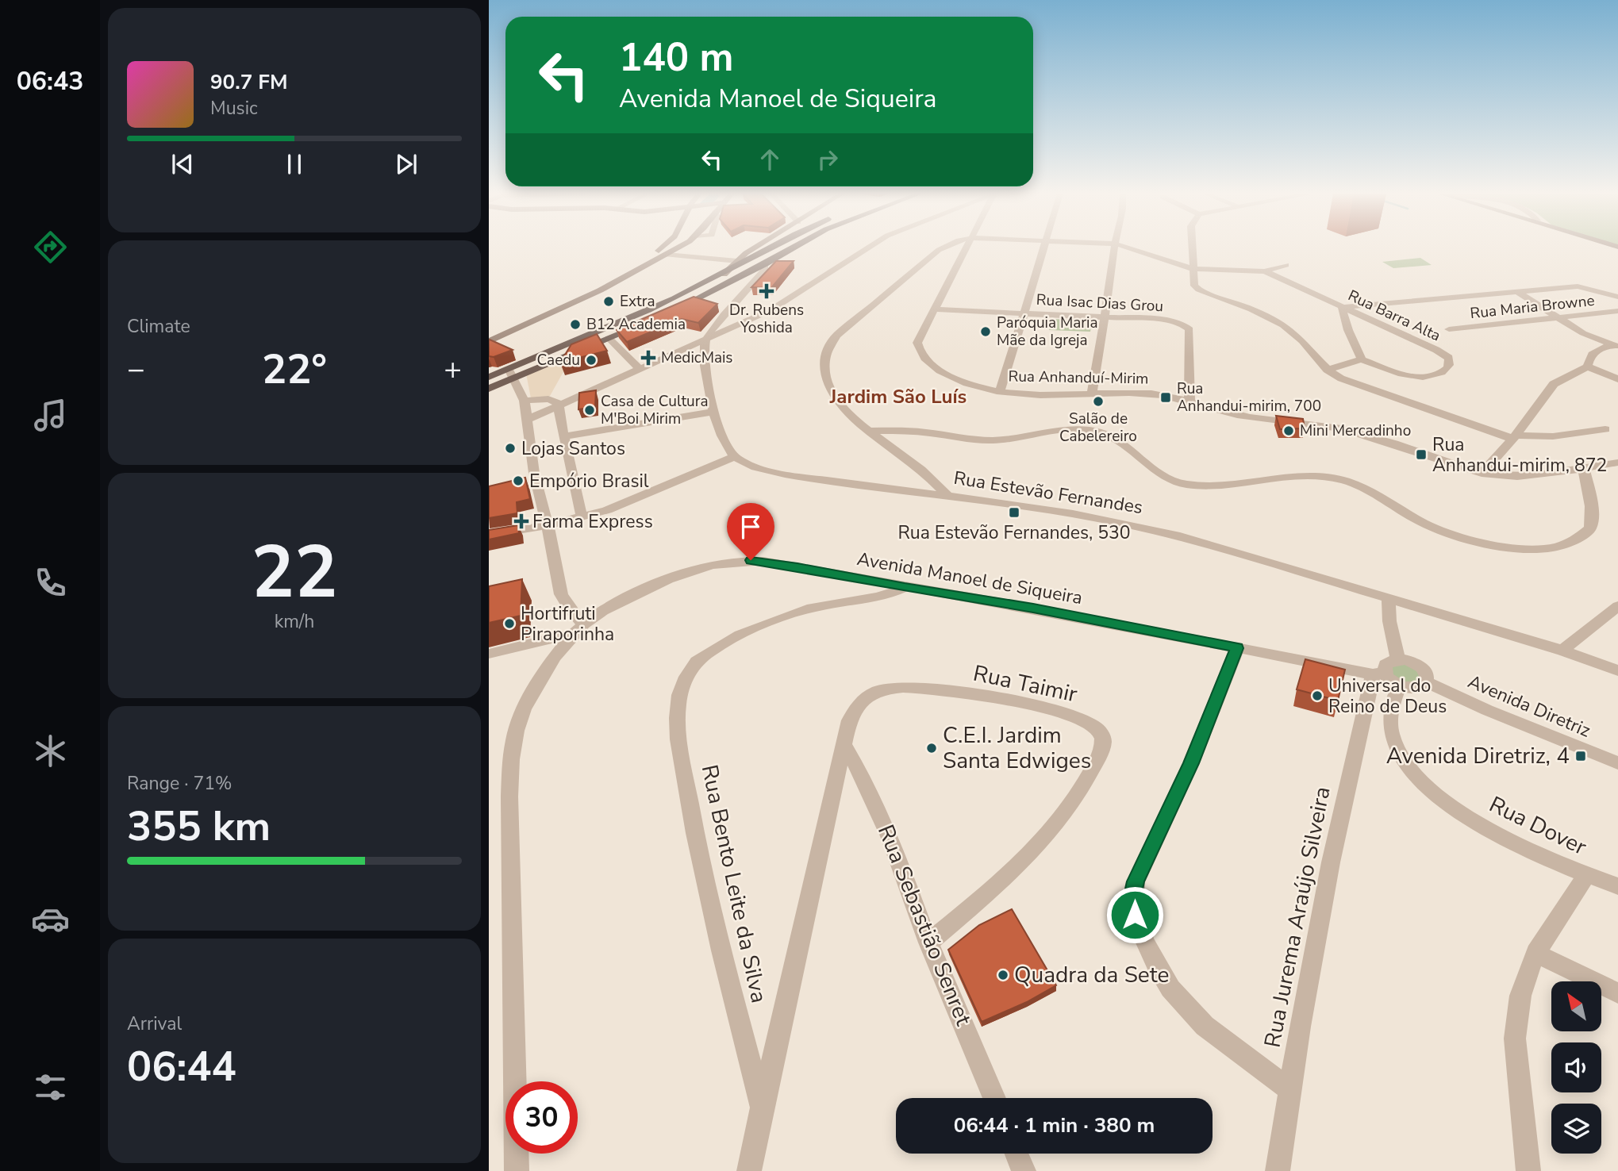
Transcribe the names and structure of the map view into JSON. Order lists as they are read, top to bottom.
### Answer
{
  "streets": {
    "street": [
      "Rua Isac Dias Grou",
      "Rua Maria Browne",
      "Rua Barra Alta",
      "Rua Anhanduí-Mirim",
      "Rua Estevão Fernandes",
      "Avenida Manoel de Siqueira",
      "Rua Taimir",
      "Avenida Diretriz",
      "Rua Dover",
      "Rua Bento Leite da Silva",
      "Rua Jurema Araújo Silveira",
      "Rua Sebastião Senret"
    ]
  },
  "crossings": [
    ["Rua Isac Dias Grou", "Rua Anhanduí-Mirim"],
    ["Avenida Manoel de Siqueira", "Rua Bento Leite da Silva"],
    ["Avenida Manoel de Siqueira", "Rua Jurema Araújo Silveira"],
    ["Rua Taimir", "Rua Sebastião Senret"]
  ],
  "districts": ["Jardim São Luís"],
  "places": {
    "health": ["Dr. Rubens Yoshida", "MedicMais", "Farma Express"],
    "other": [
      "Extra",
      "B12 Academia",
      "Paróquia Maria Mãe da Igreja",
      "Caedu",
      "Salão de Cabelereiro",
      "Casa de Cultura M'Boi Mirim",
      "Mini Mercadinho",
      "Lojas Santos",
      "Empório Brasil",
      "Hortifruti Piraporinha",
      "Universal do Reino de Deus",
      "C.E.I. Jardim Santa Edwiges",
      "Quadra da Sete"
    ],
    "transit": [
      "Rua Anhandui-mirim, 700",
      "Rua Anhandui-mirim, 872",
      "Rua Estevão Fernandes, 530",
      "Avenida Diretriz, 4"
    ]
  },
  "north": "top left",
  "page": {
    "tabs": "06:43",
    "turn": ["140 m", "Avenida Manoel de Siqueira"],
    "song": ["90.7 FM", "Music"],
    "tile": [
      "Climate",
      ["22", "km/h"],
      ["Range · 71%", "355 km"],
      ["Arrival", "06:44"]
    ],
    "heat": ["−", "22°", "+"],
    "limit": "30",
    "trip": "06:44 · 1 min · 380 m"
  }
}
